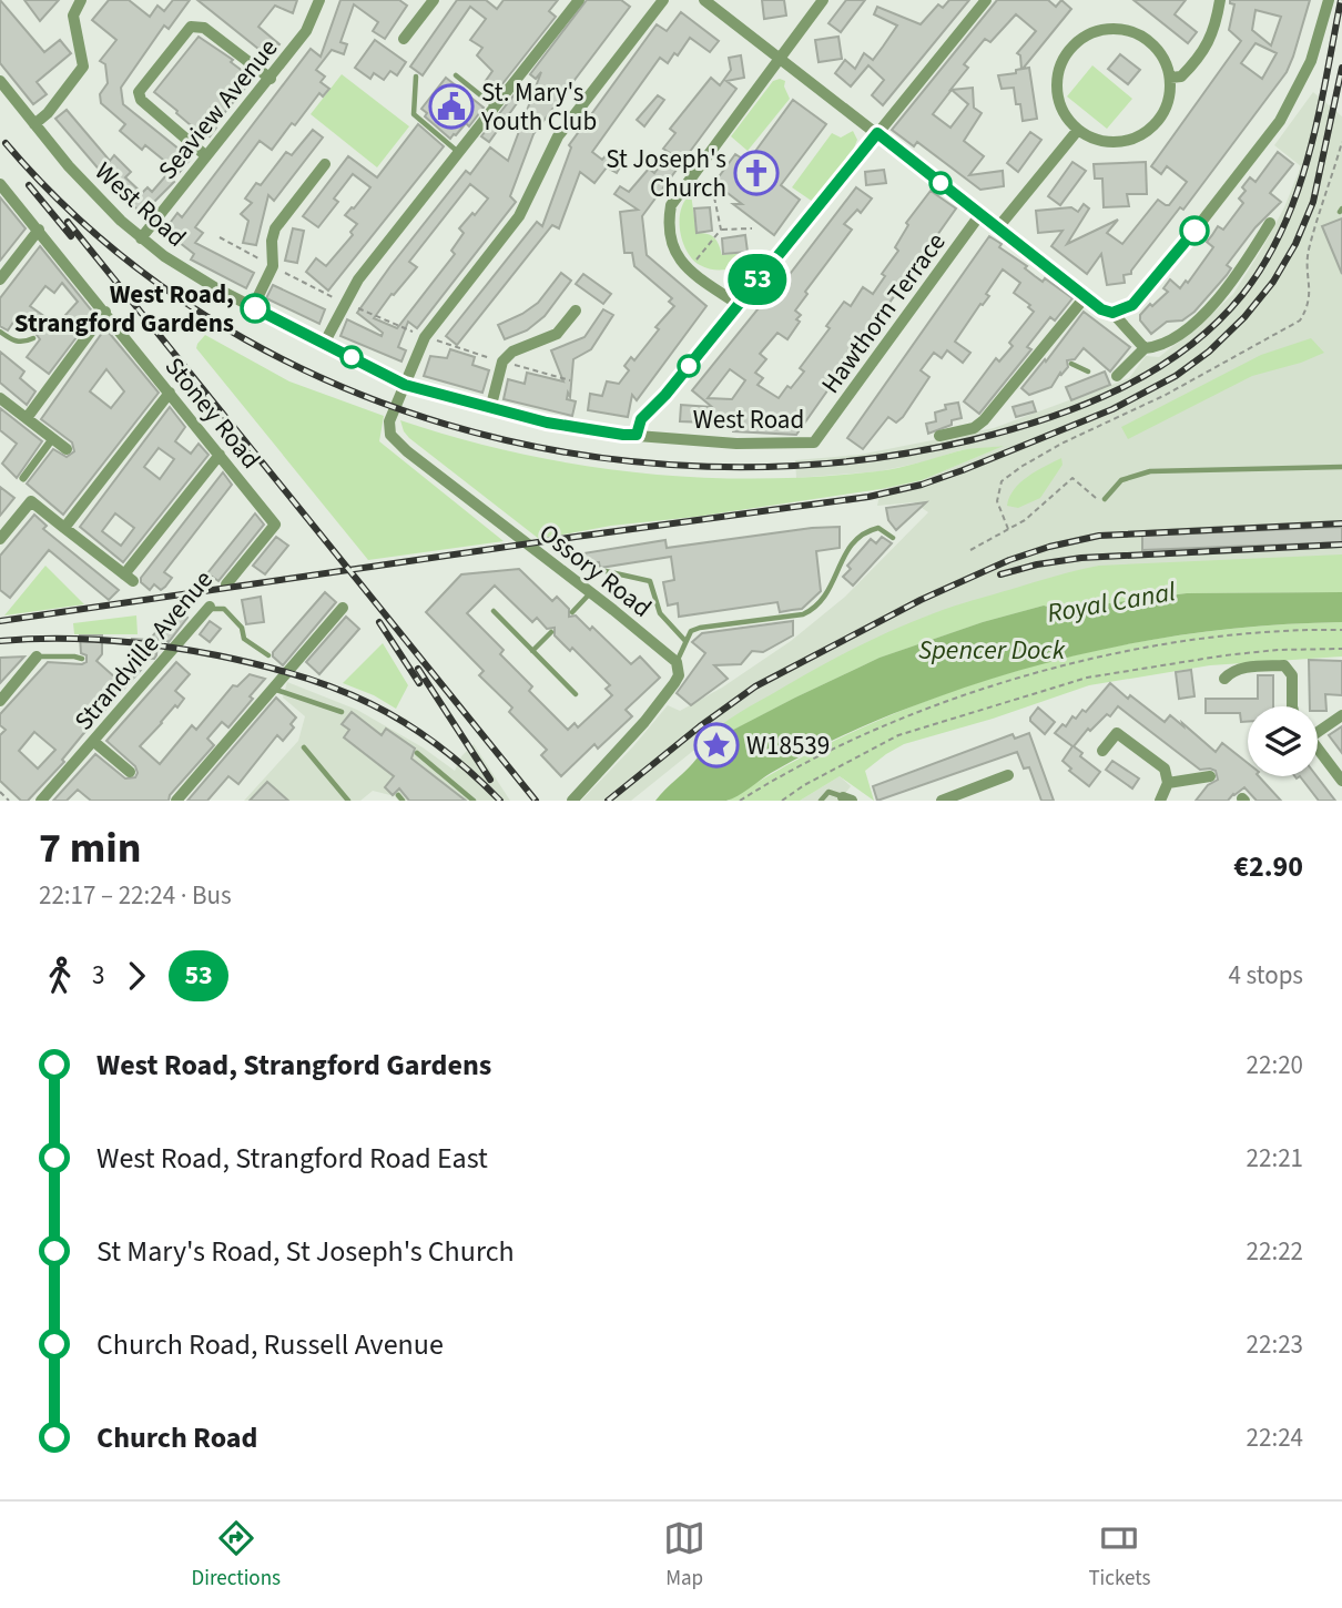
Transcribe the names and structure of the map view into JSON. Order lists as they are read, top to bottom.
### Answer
{
  "streets": {
    "street": [
      "Seaview Avenue",
      "West Road",
      "Hawthorn Terrace",
      "Stoney Road",
      "Ossory Road",
      "Strandville Avenue"
    ]
  },
  "crossings": [
    ["Seaview Avenue", "West Road"],
    ["West Road", "Hawthorn Terrace"],
    ["West Road", "Ossory Road"],
    ["Stoney Road", "Strandville Avenue"]
  ],
  "water": ["Royal Canal", "Spencer Dock"],
  "places": {
    "public building": ["St. Mary's Youth Club"],
    "church": ["St Joseph's Church"],
    "other": ["West Road, Strangford Gardens"],
    "place": ["W18539"]
  },
  "lines": ["bus line 53"],
  "page": {
    "on_map": "53",
    "heading": ["7 min", "22:17 – 22:24 · Bus", "€2.90"],
    "legs": ["3", "53", "4 stops"],
    "list": [
      {
        "name": "West Road, Strangford Gardens",
        "value": "22:20"
      },
      {
        "name": "West Road, Strangford Road East",
        "value": "22:21"
      },
      {
        "name": "St Mary's Road, St Joseph's Church",
        "value": "22:22"
      },
      {
        "name": "Church Road, Russell Avenue",
        "value": "22:23"
      },
      {
        "name": "Church Road",
        "value": "22:24"
      }
    ],
    "tabs": ["Directions", "Map", "Tickets"]
  }
}
